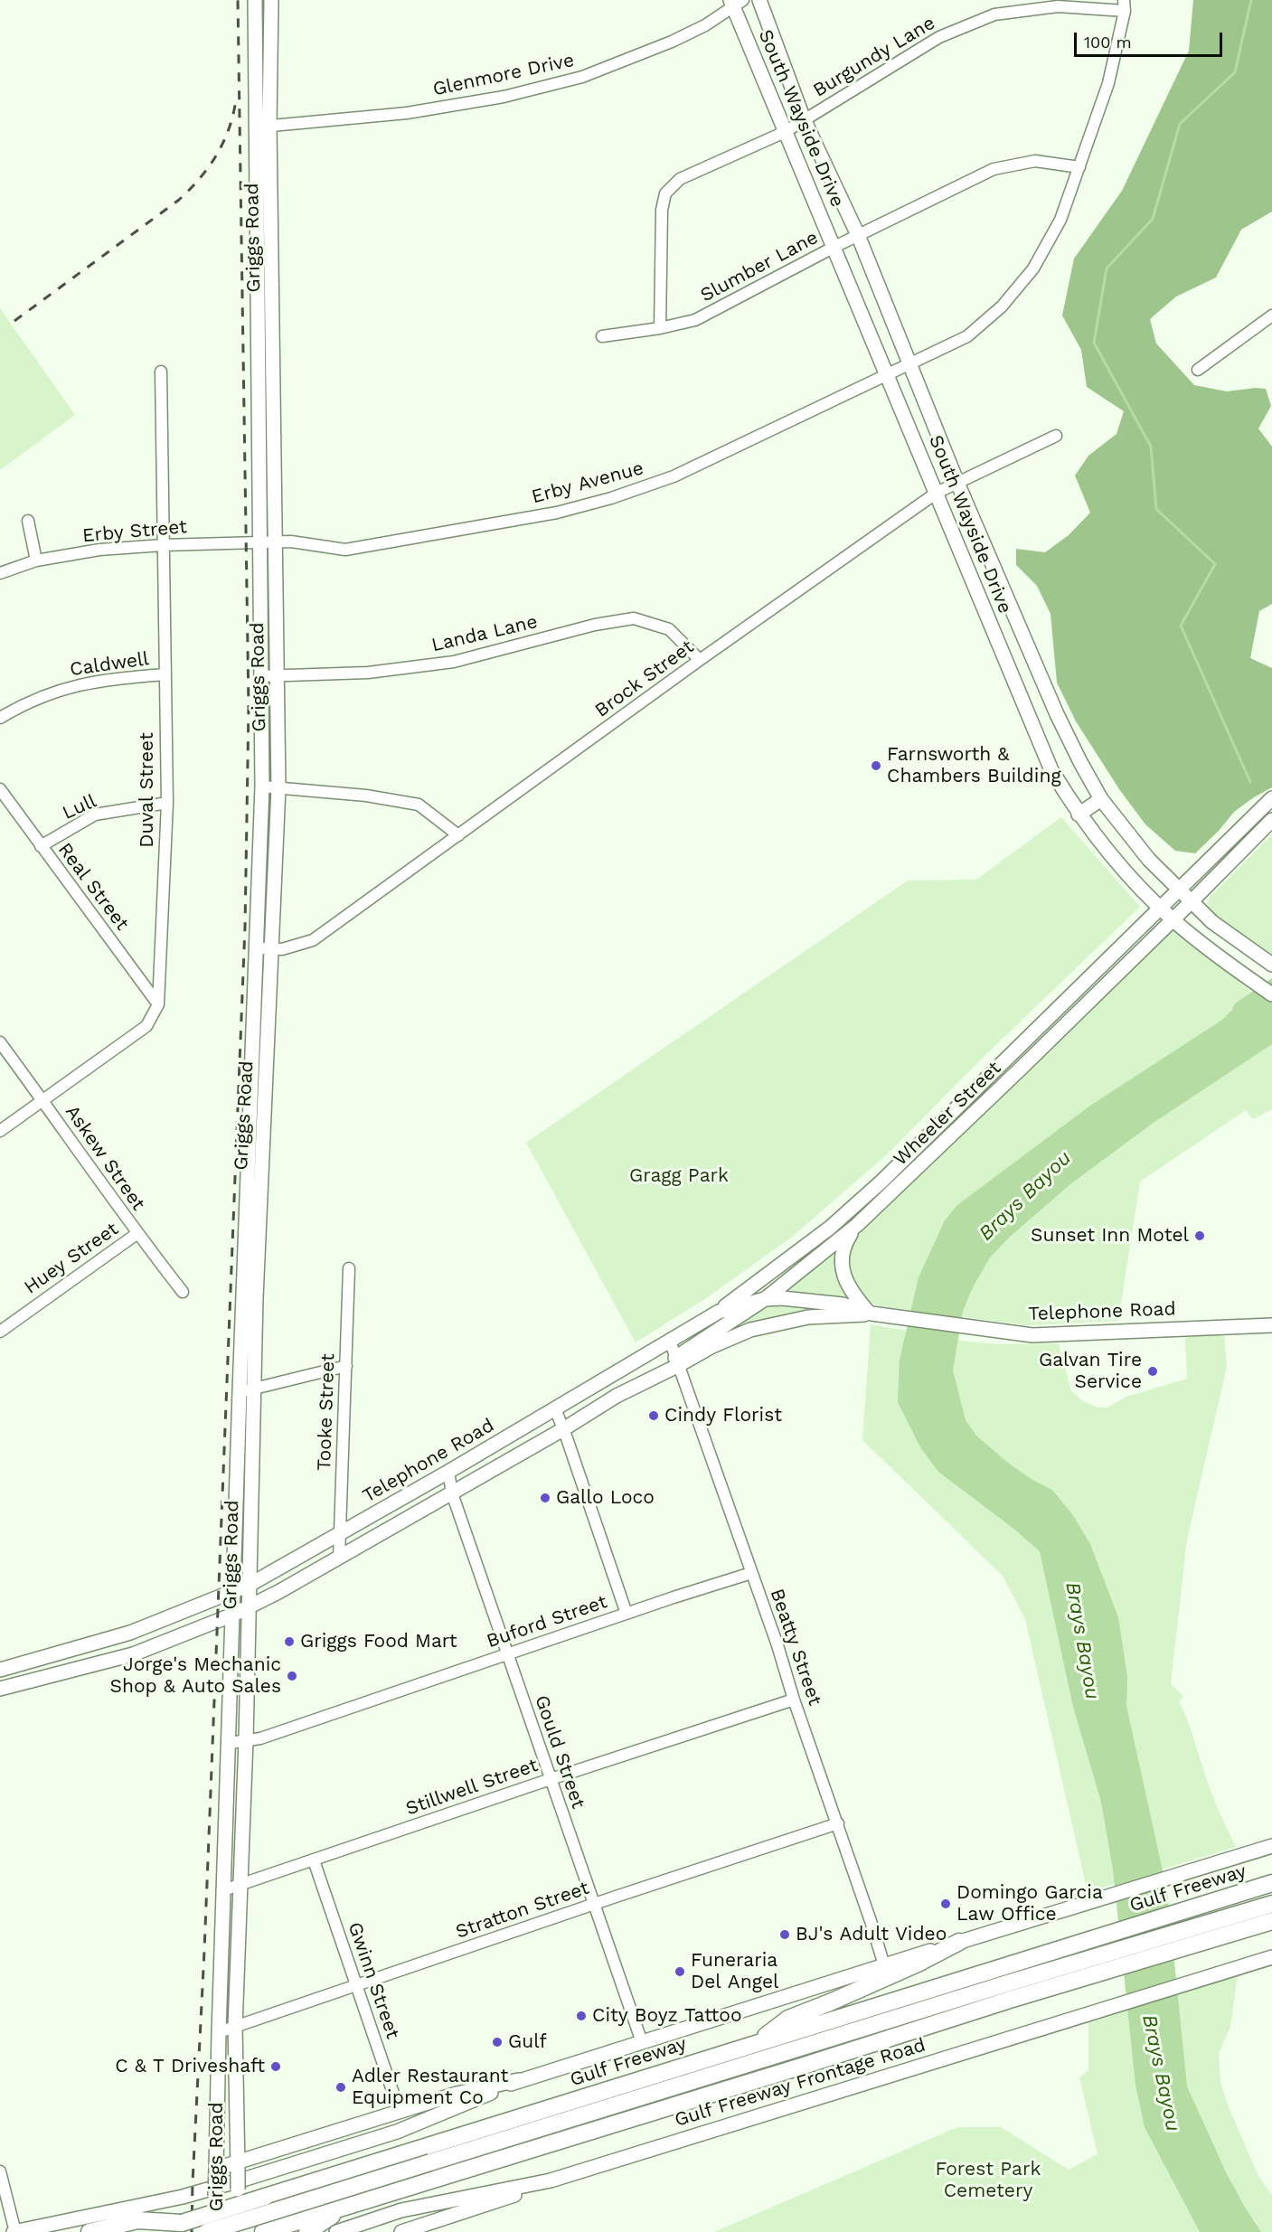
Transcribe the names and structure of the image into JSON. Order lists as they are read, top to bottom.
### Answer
{
  "streets": {
    "highway": ["Gulf Freeway"],
    "main road": [
      "South Wayside Drive",
      "Griggs Road",
      "Wheeler Street",
      "Telephone Road",
      "Gulf Freeway Frontage Road"
    ],
    "street": [
      "Burgundy Lane",
      "Glenmore Drive",
      "Slumber Lane",
      "Erby Avenue",
      "Erby Street",
      "Landa Lane",
      "Caldwell",
      "Brock Street",
      "Duval Street",
      "Lull",
      "Real Street",
      "Askew Street",
      "Huey Street",
      "Tooke Street",
      "Buford Street",
      "Beatty Street",
      "Gould Street",
      "Stillwell Street",
      "Stratton Street",
      "Gwinn Street"
    ]
  },
  "crossings": [
    ["Burgundy Lane", "South Wayside Drive"],
    ["Burgundy Lane", "Slumber Lane"],
    ["Burgundy Lane", "Erby Avenue"],
    ["Glenmore Drive", "South Wayside Drive"],
    ["Glenmore Drive", "Griggs Road"],
    ["South Wayside Drive", "Slumber Lane"],
    ["South Wayside Drive", "Erby Avenue"],
    ["South Wayside Drive", "Brock Street"],
    ["South Wayside Drive", "Wheeler Street"],
    ["Griggs Road", "Erby Avenue"],
    ["Griggs Road", "Erby Street"],
    ["Griggs Road", "Landa Lane"],
    ["Griggs Road", "Brock Street"],
    ["Griggs Road", "Telephone Road"],
    ["Griggs Road", "Buford Street"],
    ["Griggs Road", "Stillwell Street"],
    ["Griggs Road", "Stratton Street"],
    ["Slumber Lane", "Erby Avenue"],
    ["Erby Avenue", "Erby Street"],
    ["Erby Street", "Duval Street"],
    ["Landa Lane", "Brock Street"],
    ["Caldwell", "Duval Street"],
    ["Duval Street", "Lull"],
    ["Duval Street", "Real Street"],
    ["Duval Street", "Askew Street"],
    ["Lull", "Real Street"],
    ["Wheeler Street", "Telephone Road"],
    ["Wheeler Street", "Beatty Street"],
    ["Askew Street", "Huey Street"],
    ["Telephone Road", "Tooke Street"],
    ["Telephone Road", "Beatty Street"],
    ["Telephone Road", "Gould Street"],
    ["Buford Street", "Beatty Street"],
    ["Buford Street", "Gould Street"],
    ["Beatty Street", "Stillwell Street"],
    ["Beatty Street", "Stratton Street"],
    ["Gould Street", "Stillwell Street"],
    ["Gould Street", "Stratton Street"],
    ["Stillwell Street", "Gwinn Street"],
    ["Stratton Street", "Gwinn Street"]
  ],
  "water": ["Brays Bayou"],
  "parks": ["Gragg Park", "Forest Park Cemetery"],
  "places": [
    "Farnsworth & Chambers Building",
    "Sunset Inn Motel",
    "Galvan Tire Service",
    "Cindy Florist",
    "Gallo Loco",
    "Griggs Food Mart",
    "Jorge's Mechanic Shop & Auto Sales",
    "Domingo Garcia Law Office",
    "BJ's Adult Video",
    "Funeraria Del Angel",
    "City Boyz Tattoo",
    "Gulf",
    "C & T Driveshaft",
    "Adler Restaurant Equipment Co"
  ],
  "scale_bar": "100 m"
}
